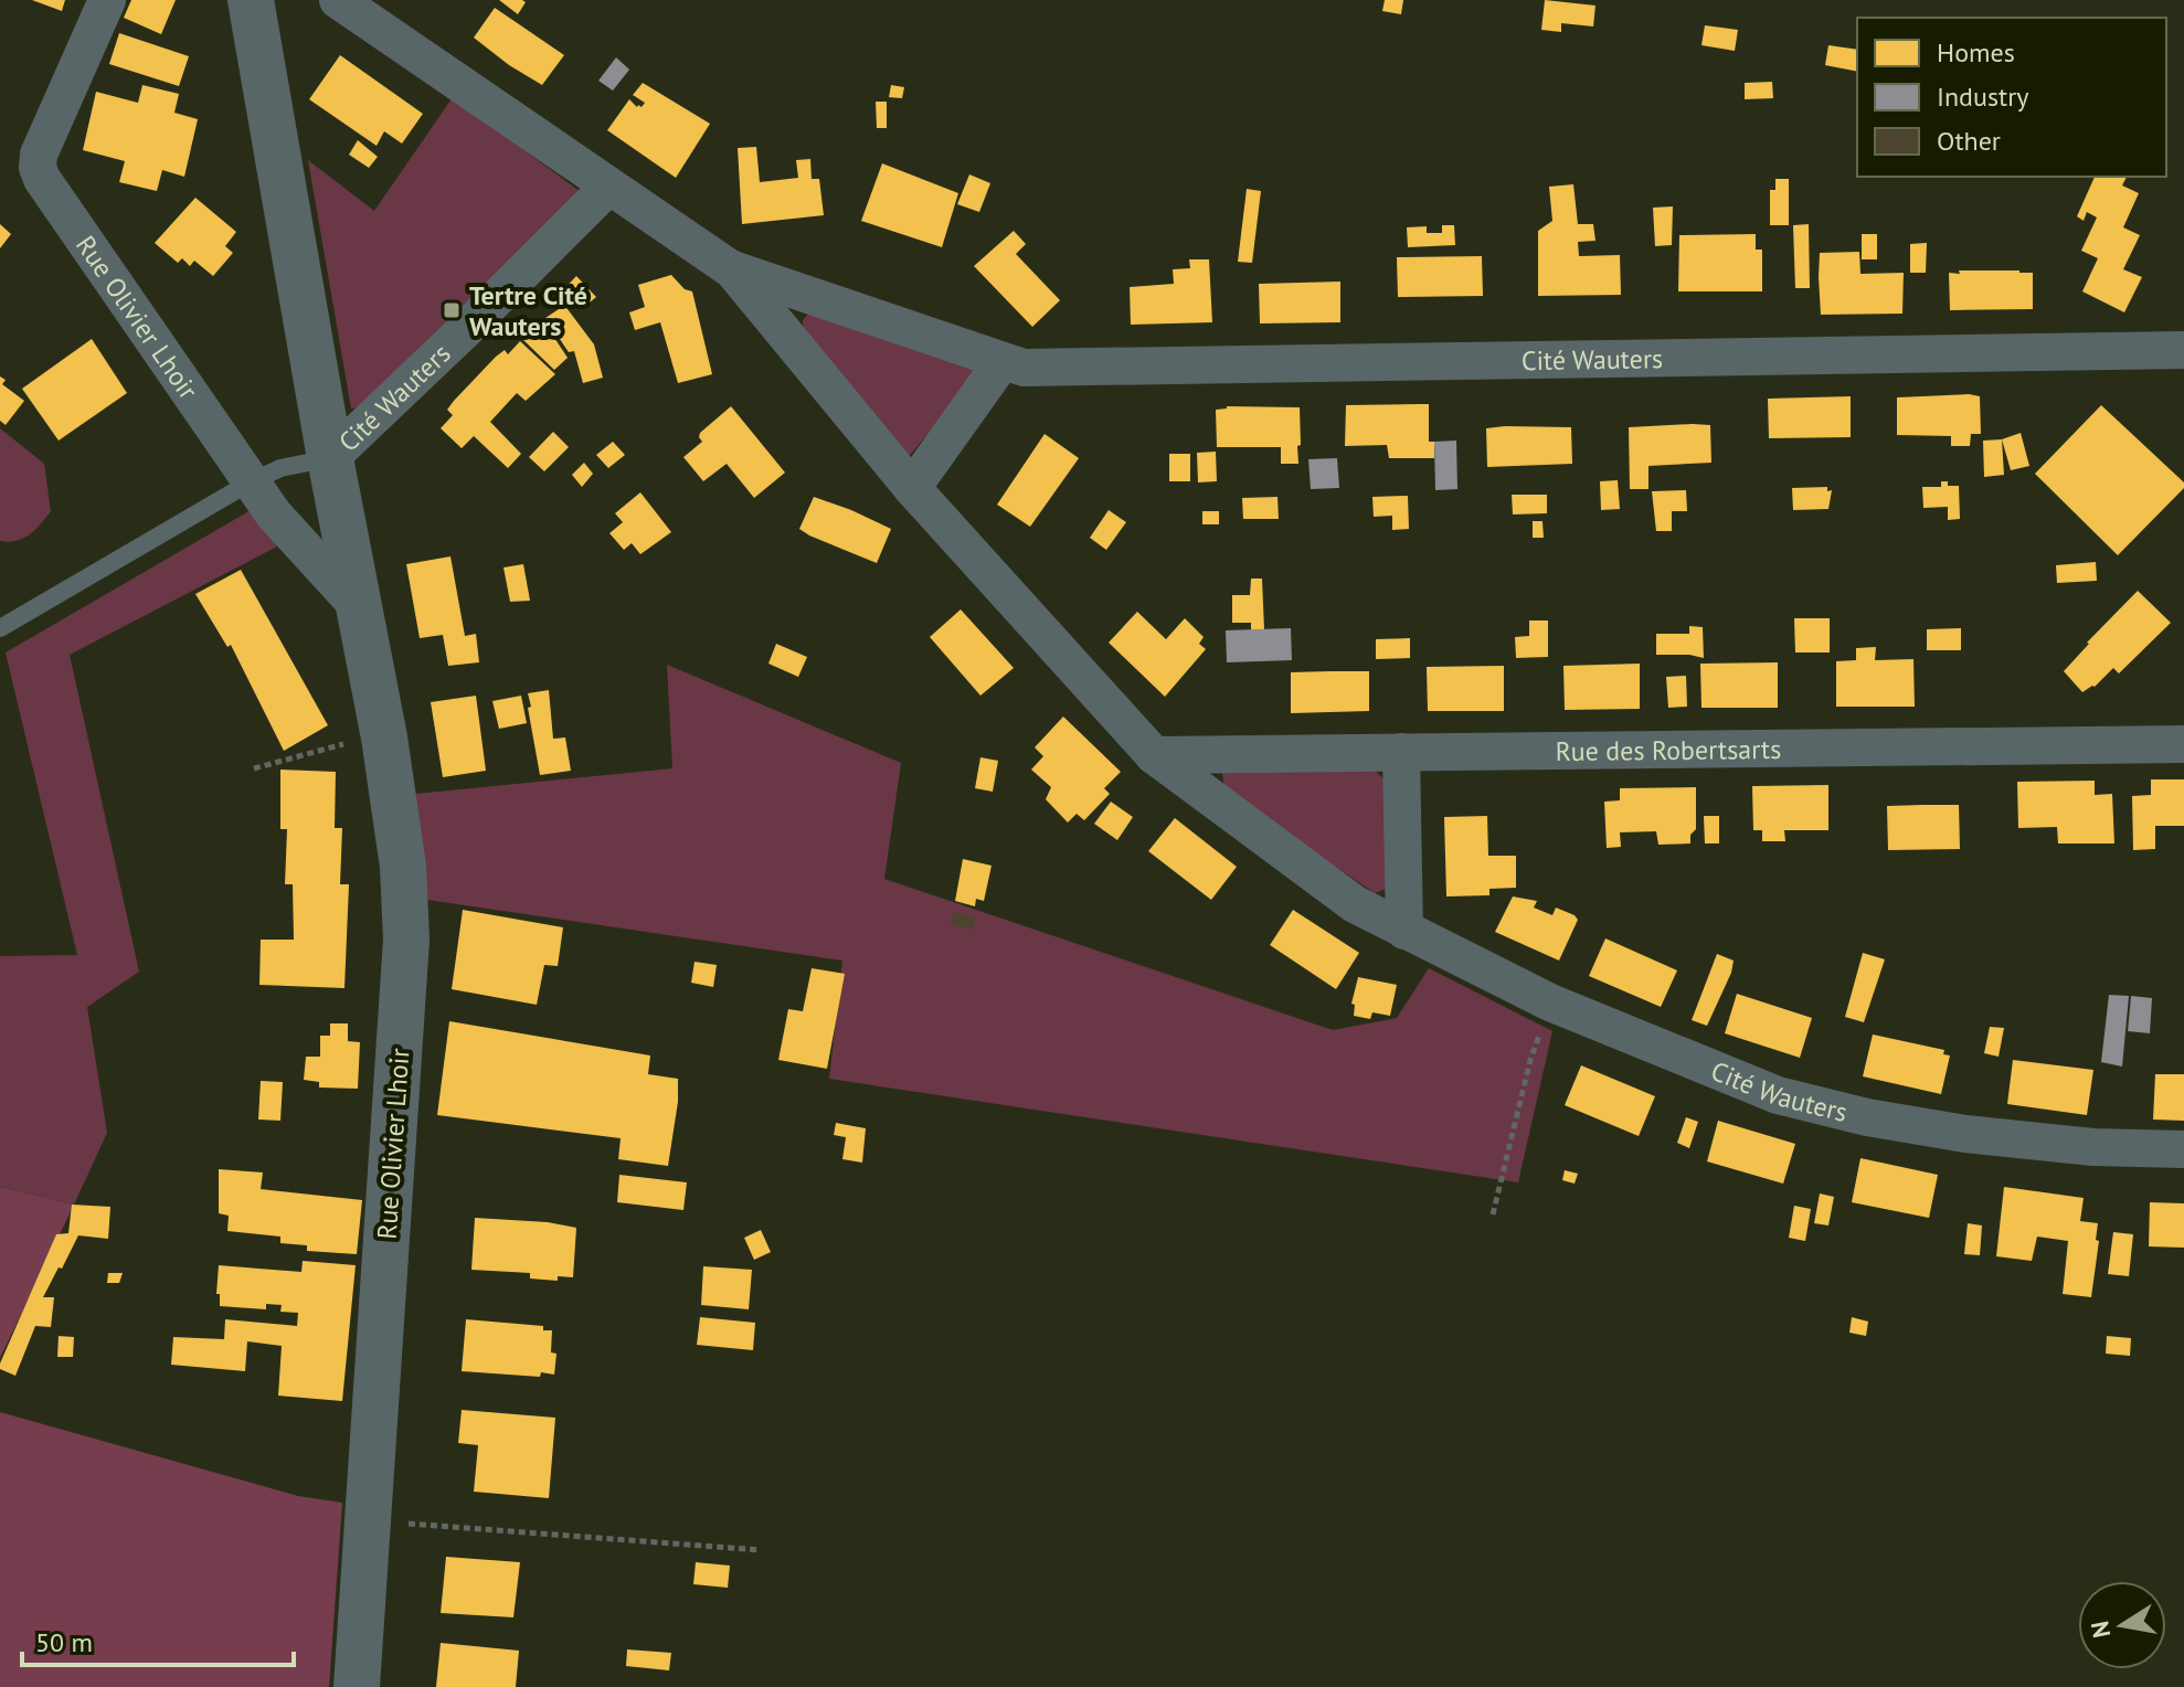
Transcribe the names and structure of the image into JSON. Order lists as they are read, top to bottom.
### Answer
{
  "streets": {
    "street": ["Rue Olivier Lhoir", "Cité Wauters", "Rue des Robertsarts"]
  },
  "crossings": [
    ["Rue Olivier Lhoir", "Cité Wauters"],
    ["Cité Wauters", "Rue des Robertsarts"]
  ],
  "places": {
    "transit": ["Tertre Cité Wauters"]
  },
  "legend": ["Homes", "Industry", "Other"],
  "scale_bar": "50 m",
  "north": "left"
}
